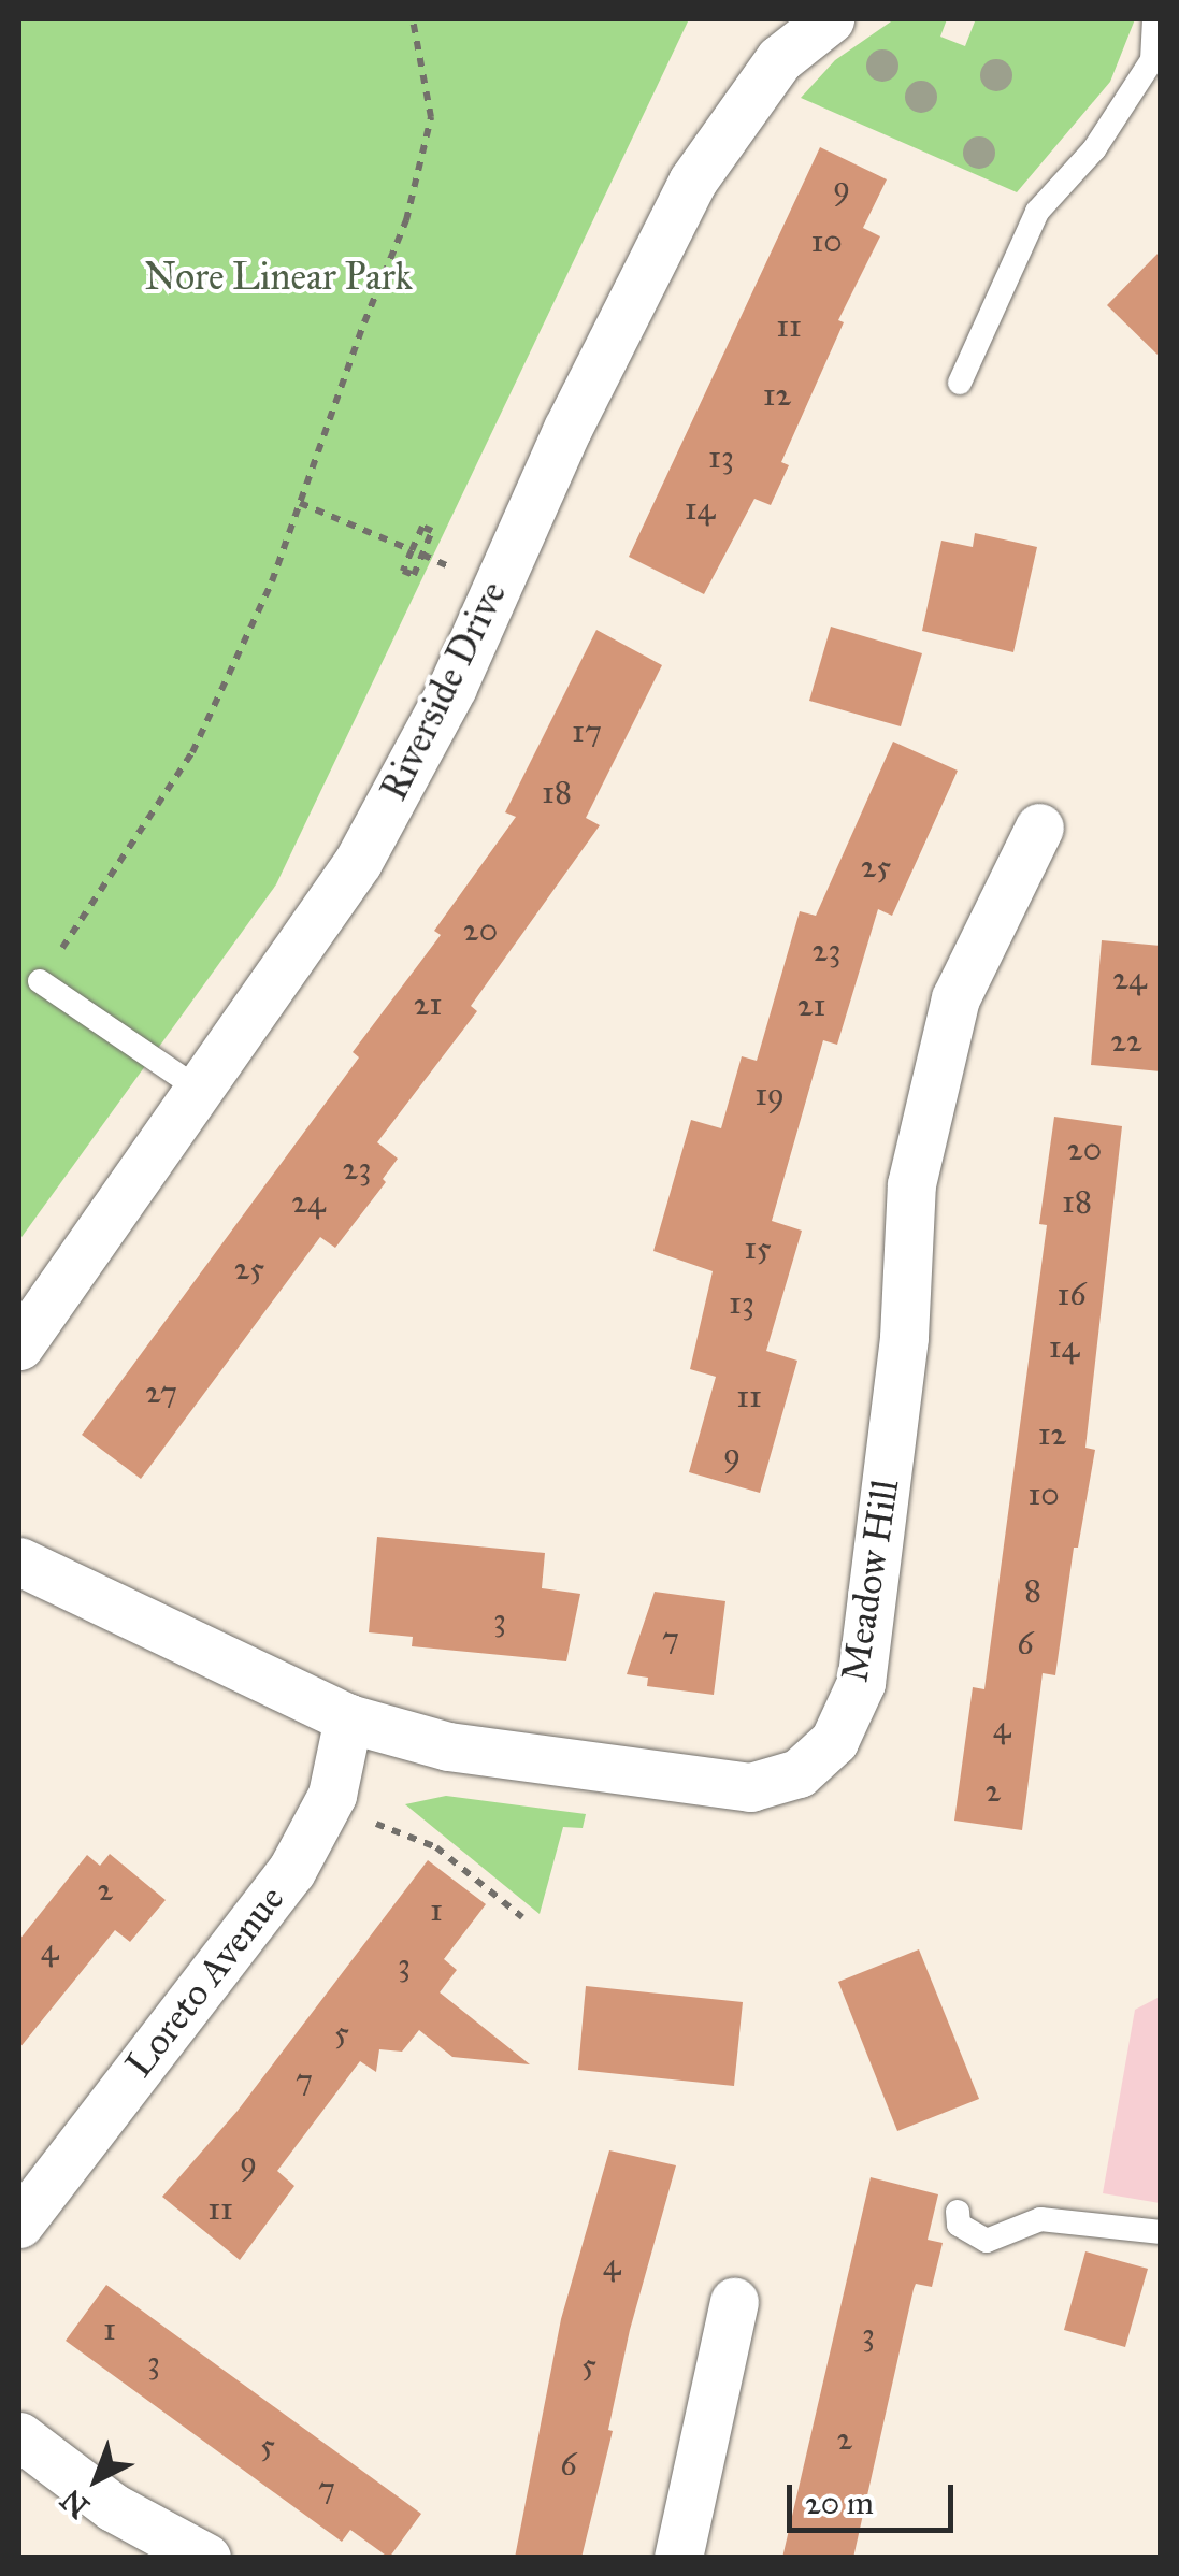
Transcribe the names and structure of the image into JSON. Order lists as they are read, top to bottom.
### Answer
{
  "streets": {
    "street": ["Riverside Drive", "Meadow Hill", "Loreto Avenue"]
  },
  "crossings": [
    ["Meadow Hill", "Loreto Avenue"]
  ],
  "parks": ["Nore Linear Park"],
  "house_numbers": [
    "9",
    "10",
    "11",
    "12",
    "13",
    "14",
    "17",
    "18",
    "25",
    "20",
    "23",
    "24",
    "21",
    "21",
    "22",
    "19",
    "20",
    "23",
    "24",
    "18",
    "15",
    "25",
    "16",
    "13",
    "14",
    "27",
    "11",
    "12",
    "9",
    "10",
    "8",
    "3",
    "7",
    "6",
    "4",
    "2",
    "2",
    "1",
    "4",
    "3",
    "5",
    "7",
    "9",
    "11",
    "4",
    "1",
    "3",
    "3",
    "5",
    "2",
    "5",
    "6",
    "7"
  ],
  "scale_bar": "20 m",
  "north": "bottom left"
}
